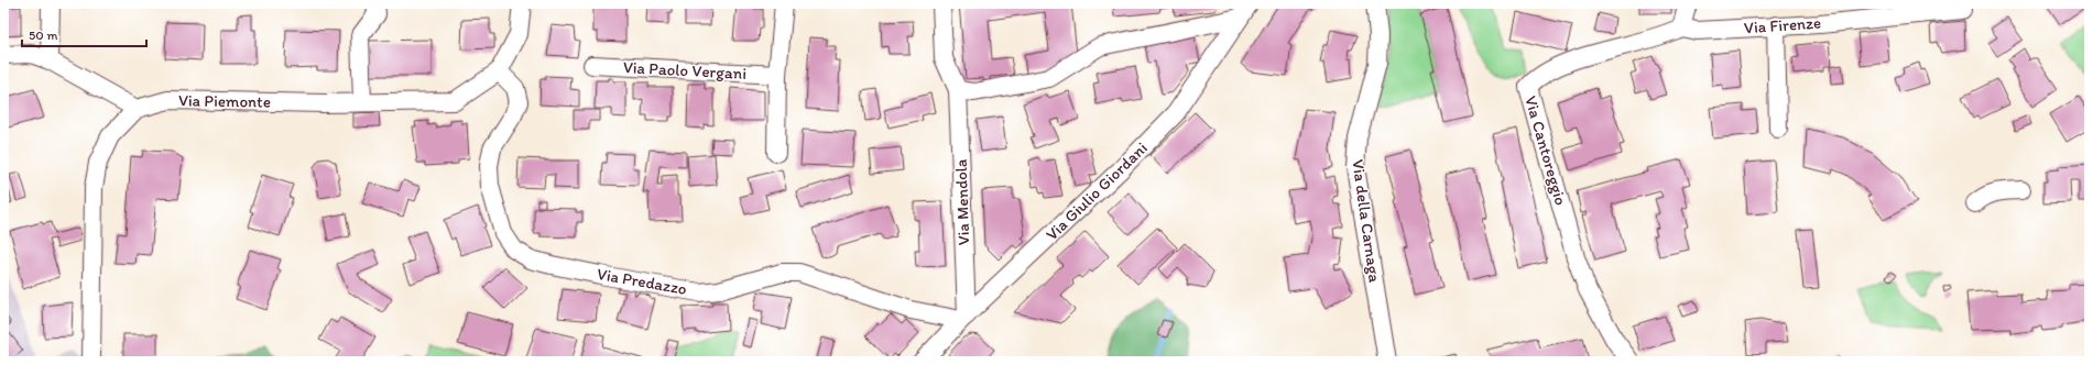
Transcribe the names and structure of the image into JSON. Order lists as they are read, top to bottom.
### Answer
{
  "streets": {
    "street": [
      "Via Firenze",
      "Via Paolo Vergani",
      "Via Piemonte",
      "Via Cantoreggio",
      "Via Giulio Giordani",
      "Via Mendola",
      "Via della Carnaga",
      "Via Predazzo"
    ]
  },
  "crossings": [
    ["Via Firenze", "Via Cantoreggio"],
    ["Via Piemonte", "Via Predazzo"],
    ["Via Giulio Giordani", "Via Mendola"],
    ["Via Giulio Giordani", "Via Predazzo"],
    ["Via Mendola", "Via Predazzo"]
  ],
  "scale_bar": "50 m"
}
